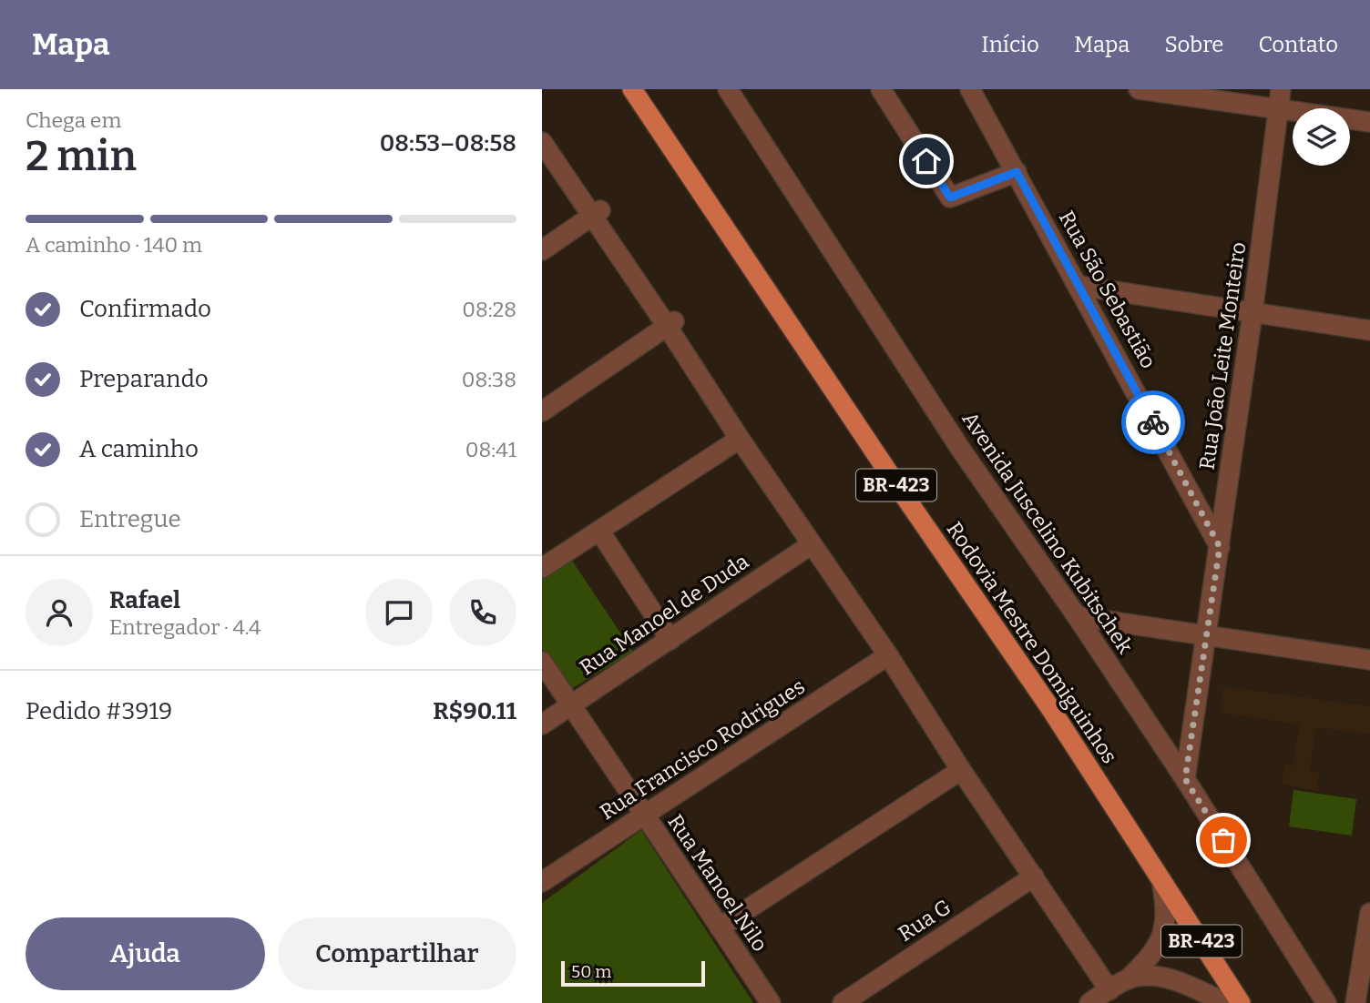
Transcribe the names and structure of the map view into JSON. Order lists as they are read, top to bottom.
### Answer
{
  "streets": {
    "main road": ["BR-423", "Rodovia Mestre Domiguinhos"],
    "street": [
      "Rua São Sebastião",
      "Rua João Leite Monteiro",
      "Avenida Juscelino Kubitschek",
      "Rua Manoel de Duda",
      "Rua Francisco Rodrigues",
      "Rua Manoel Nilo",
      "Rua G"
    ]
  },
  "crossings": [
    ["Rua São Sebastião", "Rua João Leite Monteiro"],
    ["Rua João Leite Monteiro", "Avenida Juscelino Kubitschek"],
    ["Rua Manoel de Duda", "Rua Manoel Nilo"],
    ["Rua Francisco Rodrigues", "Rua Manoel Nilo"]
  ],
  "scale_bar": "50 m",
  "page": {
    "header": "Mapa",
    "nav": [
      "Início",
      "Mapa",
      "Sobre",
      "Contato"
    ],
    "heading": ["2 min", "Chega em", "08:53–08:58"],
    "panel": [
      "Rafael",
      "Entregador · 4.4",
      "Pedido #3919",
      "R$90.11"
    ],
    "bar": "A caminho · 140 m",
    "list": [
      ["Confirmado", "08:28"],
      ["Preparando", "08:38"],
      ["A caminho", "08:41"],
      "Entregue"
    ],
    "buttons": ["Ajuda", "Compartilhar"],
    "scale": "50 m"
  }
}
